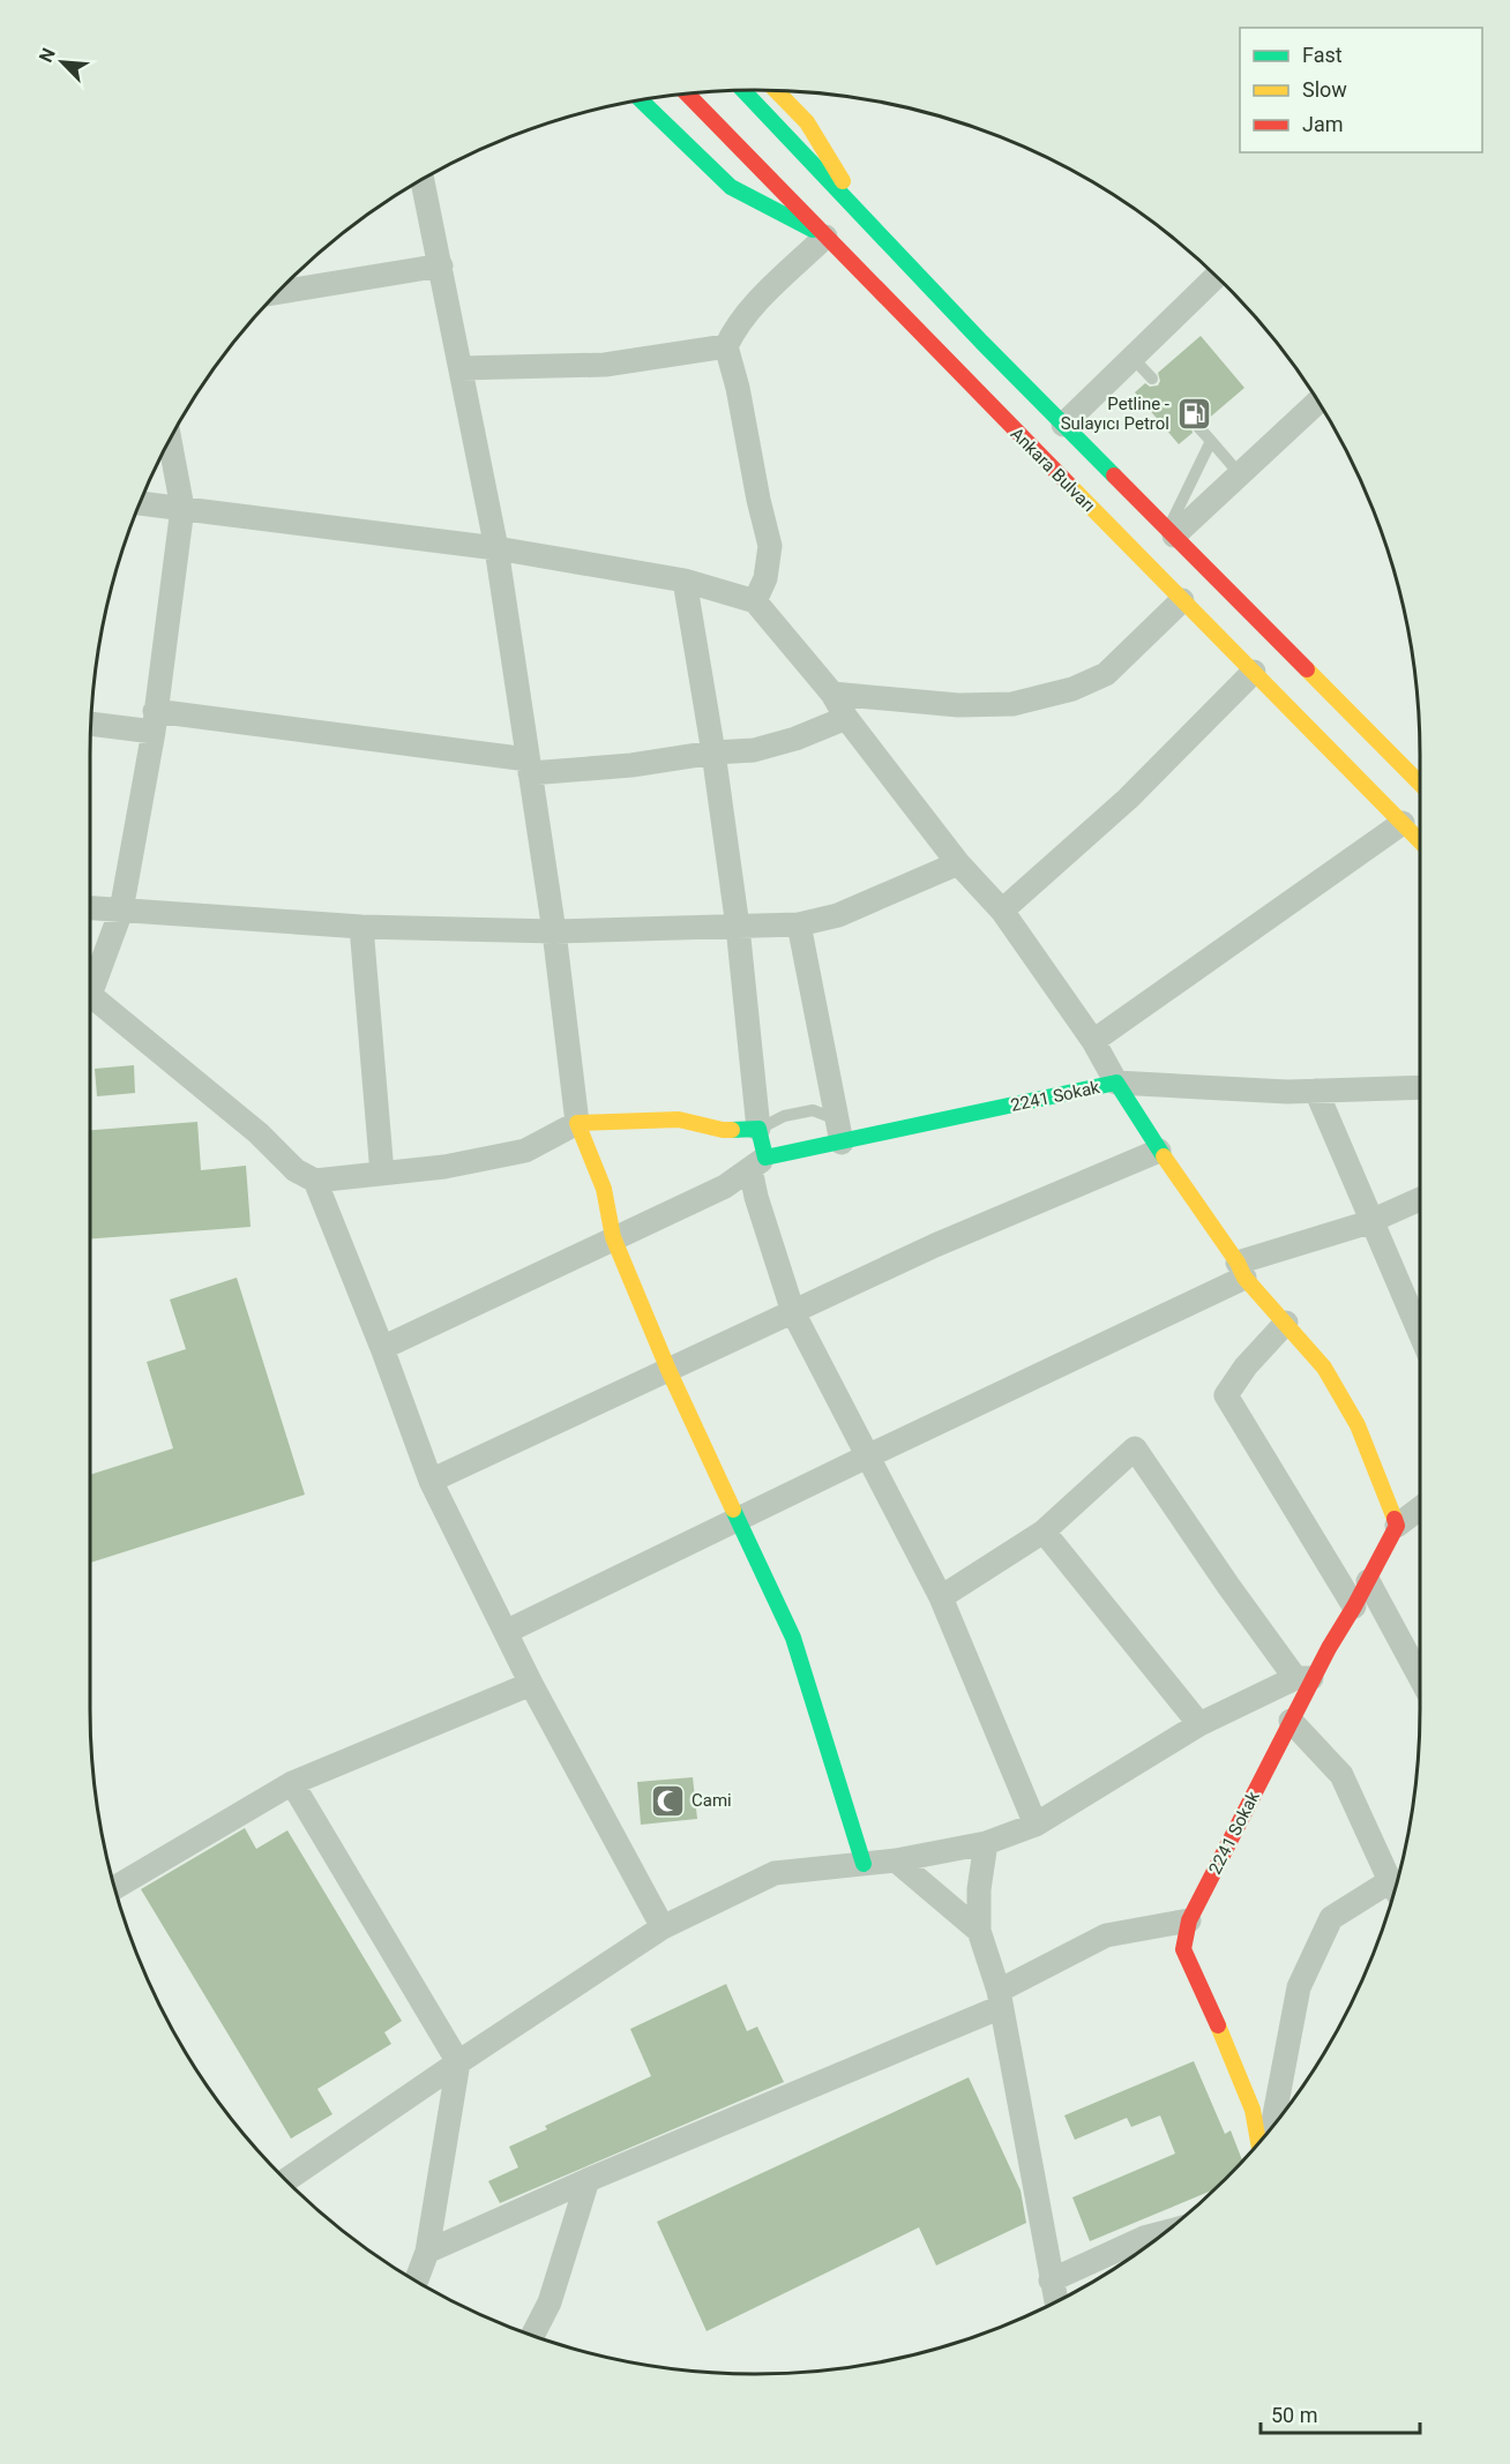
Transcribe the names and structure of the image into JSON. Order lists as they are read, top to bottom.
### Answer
{
  "streets": {
    "street": ["Ankara Bulvarı", "2241 Sokak"]
  },
  "places": {
    "fuel station": ["Petline - Sulayıcı Petrol"],
    "mosque": ["Cami"]
  },
  "legend": ["Fast", "Slow", "Jam"],
  "scale_bar": "50 m",
  "north": "top left"
}
